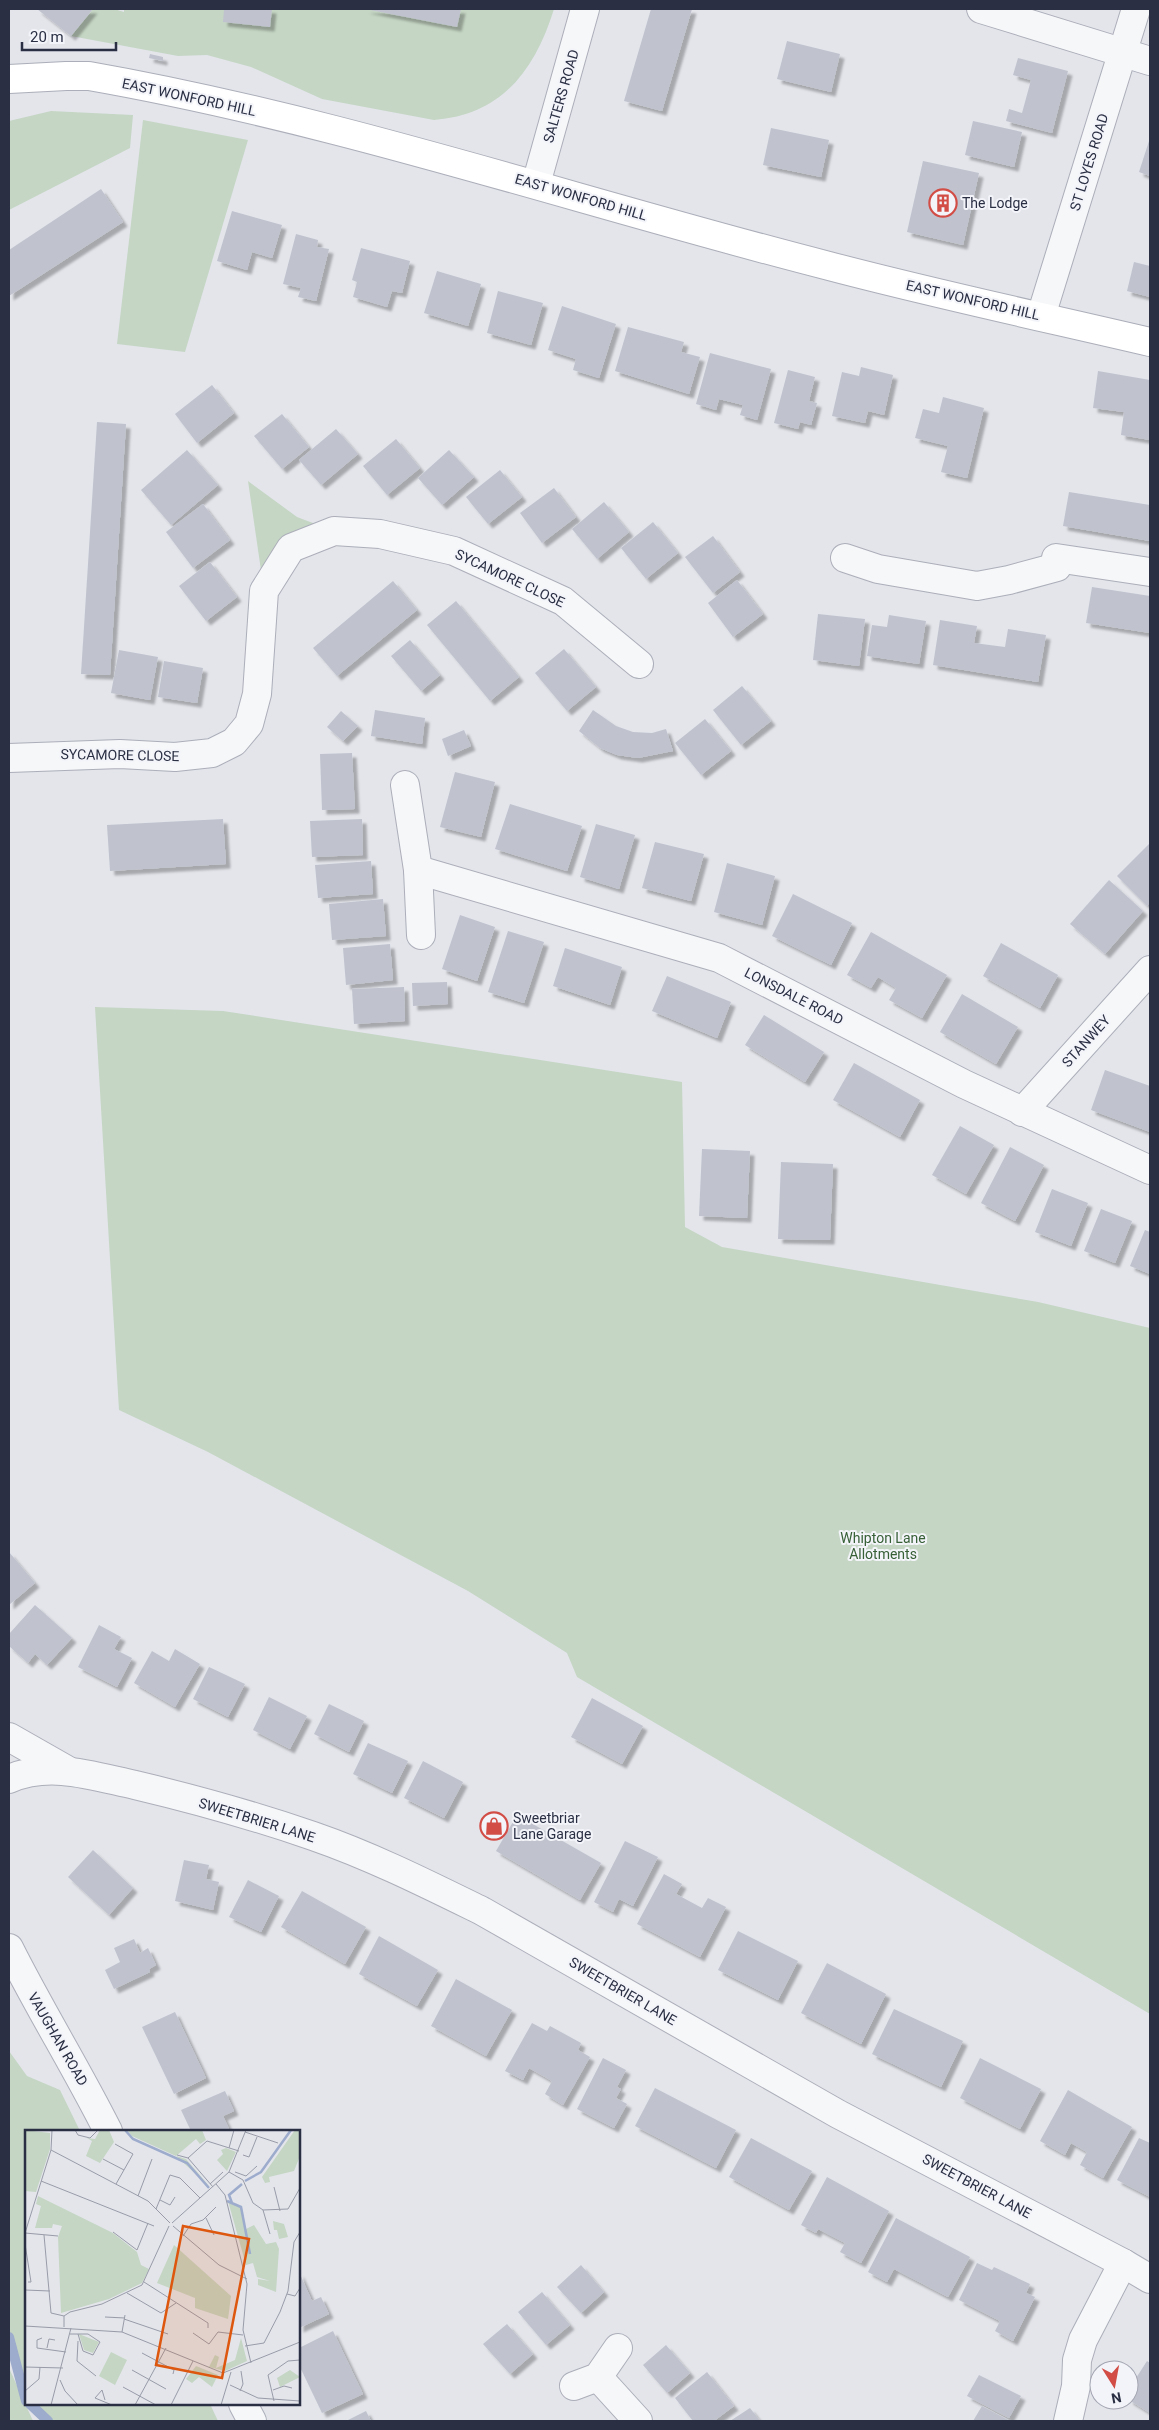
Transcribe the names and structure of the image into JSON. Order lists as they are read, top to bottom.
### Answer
{
  "streets": {
    "main road": ["EAST WONFORD HILL"],
    "street": [
      "SALTERS ROAD",
      "ST LOYES ROAD",
      "SYCAMORE CLOSE",
      "LONSDALE ROAD",
      "STANWEY",
      "SWEETBRIER LANE",
      "VAUGHAN ROAD"
    ]
  },
  "crossings": [
    ["SALTERS ROAD", "EAST WONFORD HILL"],
    ["EAST WONFORD HILL", "ST LOYES ROAD"],
    ["LONSDALE ROAD", "STANWEY"]
  ],
  "parks": ["Whipton Lane Allotments"],
  "places": {
    "building": ["The Lodge"],
    "shop": ["Sweetbriar Lane Garage"]
  },
  "scale_bar": "20 m",
  "north": "bottom"
}
